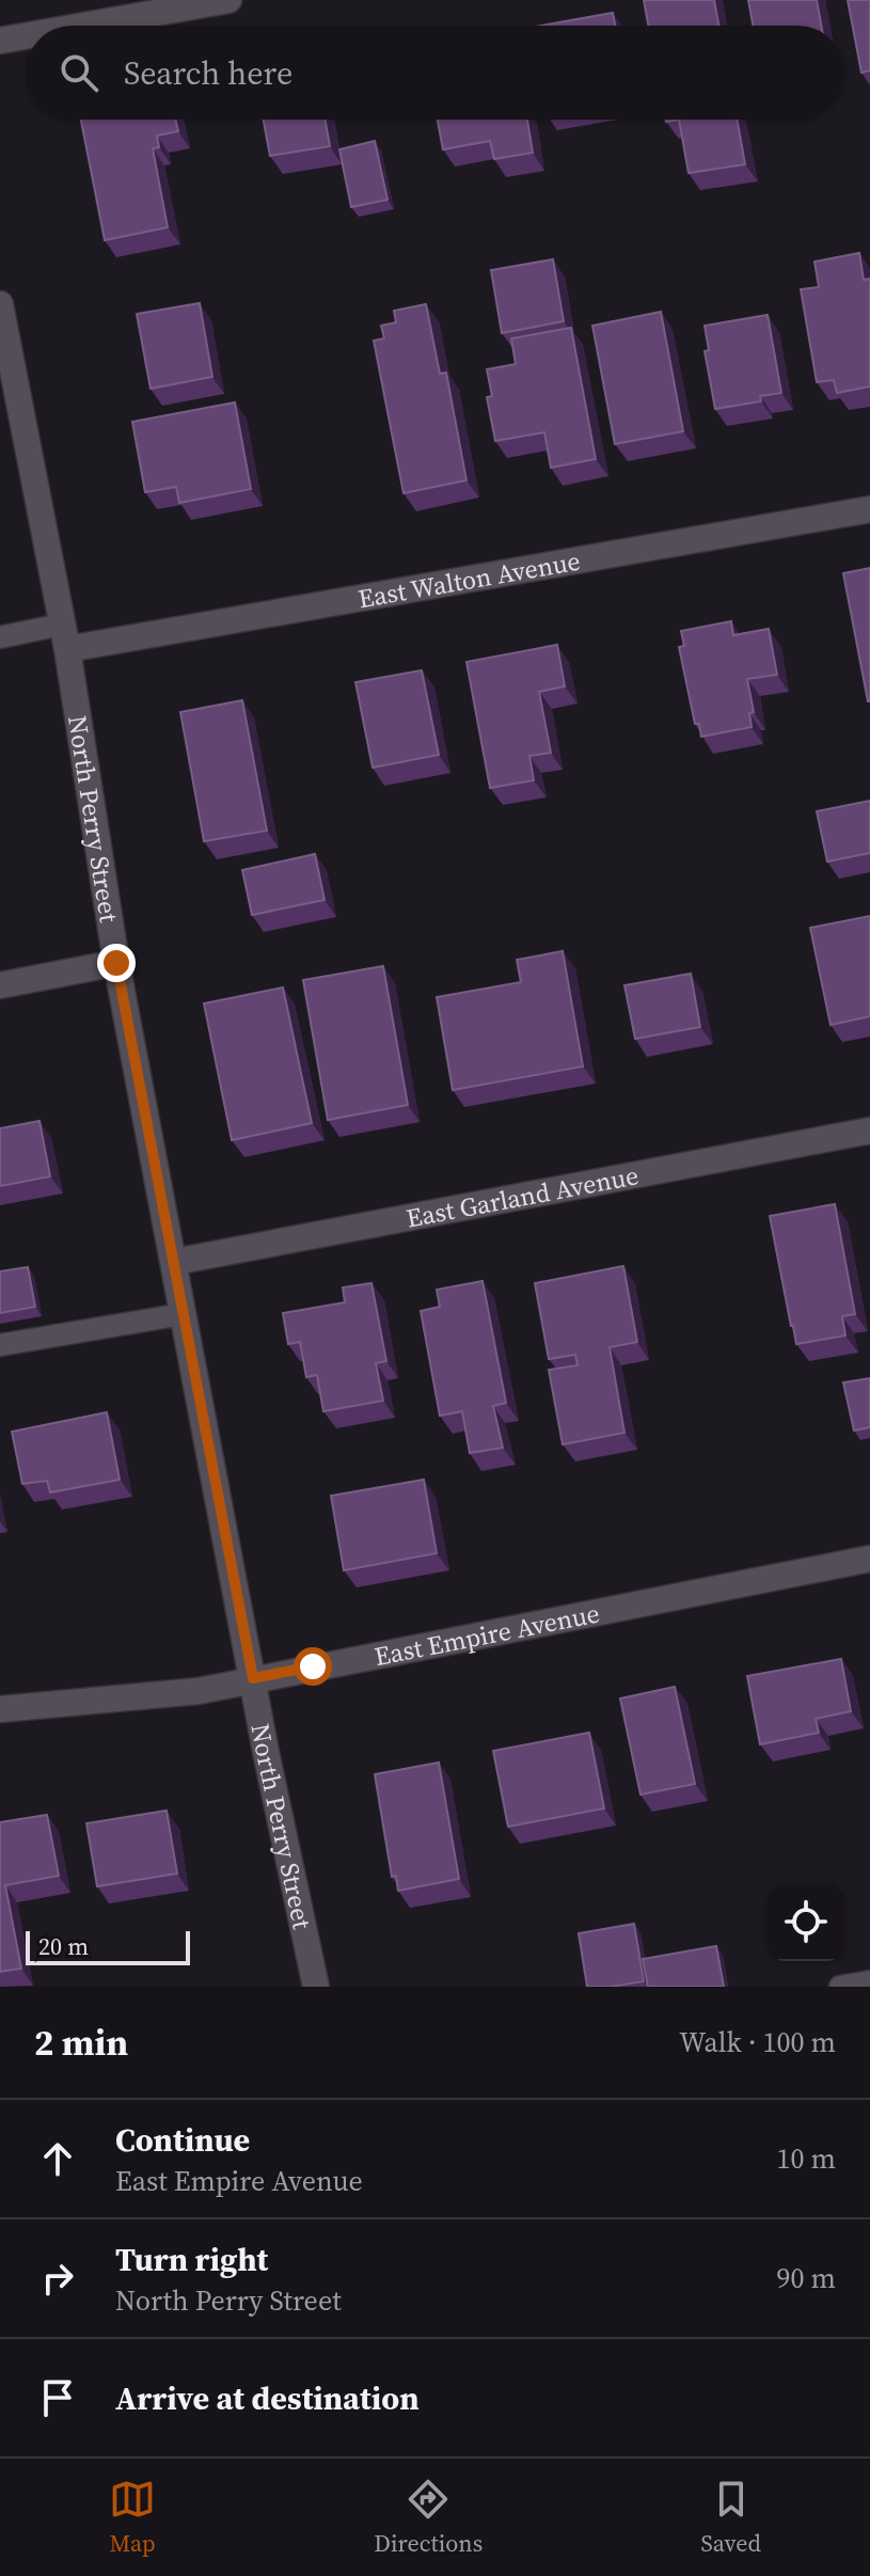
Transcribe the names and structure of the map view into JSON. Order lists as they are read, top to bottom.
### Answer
{
  "streets": {
    "street": [
      "East Walton Avenue",
      "North Perry Street",
      "East Garland Avenue",
      "East Empire Avenue"
    ]
  },
  "crossings": [
    ["East Walton Avenue", "North Perry Street"],
    ["North Perry Street", "East Garland Avenue"],
    ["North Perry Street", "East Empire Avenue"]
  ],
  "scale_bar": "20 m",
  "page": {
    "search": "Search here",
    "scale": "20 m",
    "heading": ["2 min", "Walk · 100 m"],
    "list": [
      ["Continue", "East Empire Avenue", "10 m"],
      ["Turn right", "North Perry Street", "90 m"],
      "Arrive at destination"
    ],
    "nav": ["Map", "Directions", "Saved"]
  }
}
